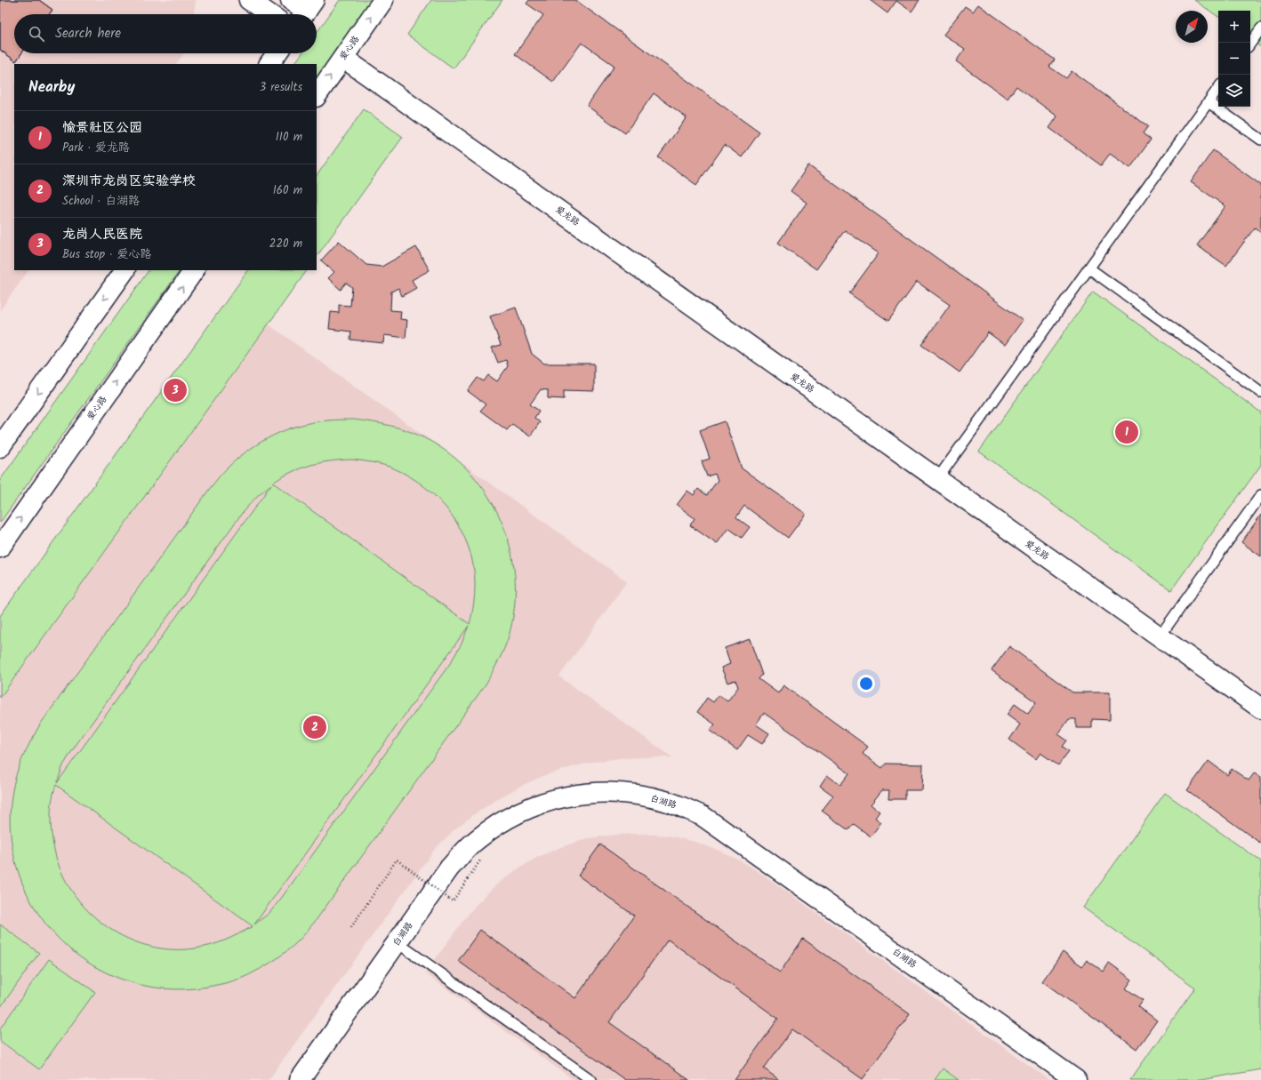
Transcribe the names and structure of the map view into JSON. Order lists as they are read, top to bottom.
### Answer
{
  "streets": {
    "street": ["爱心路", "爱龙路", "白湖路"]
  },
  "crossings": [
    ["爱心路", "爱龙路"]
  ],
  "north": "top right",
  "page": {
    "map_buttons": ["+", "−"],
    "search": "Search here",
    "heading": ["Nearby", "3 results"],
    "list": [
      {
        "mark": "1",
        "name": "愉景社区公园",
        "note": "Park · 爱龙路",
        "value": "110 m"
      },
      {
        "mark": "2",
        "name": "深圳市龙岗区实验学校",
        "note": "School · 白湖路",
        "value": "160 m"
      },
      {
        "mark": "3",
        "name": "龙岗人民医院",
        "note": "Bus stop · 爱心路",
        "value": "220 m"
      }
    ],
    "pins": ["3", "1", "2"]
  }
}
